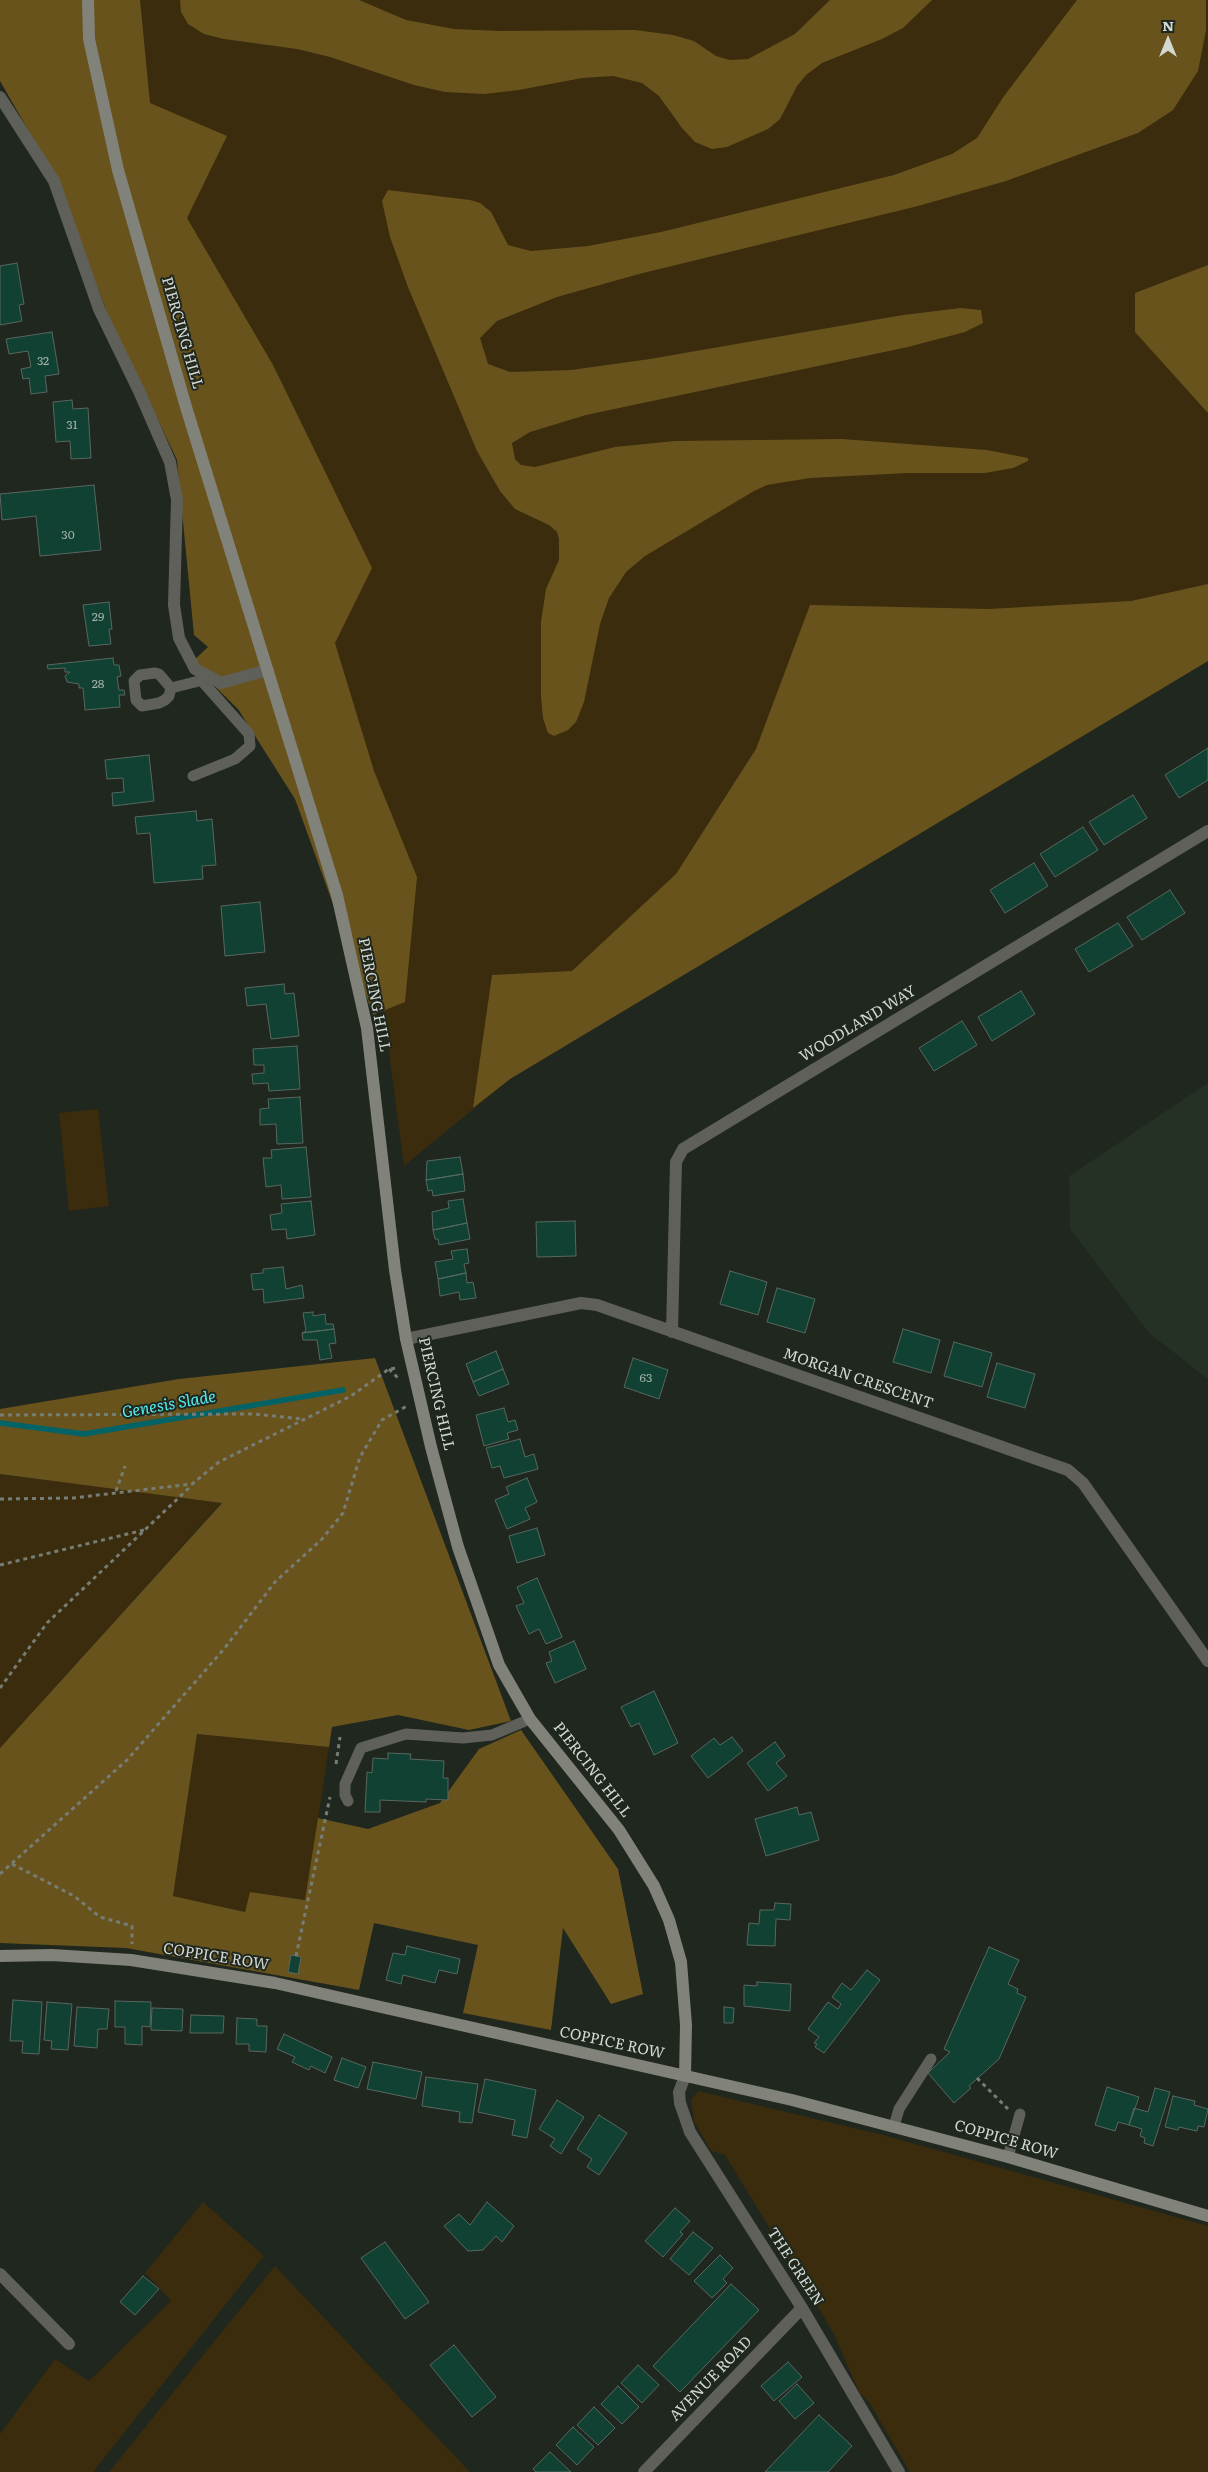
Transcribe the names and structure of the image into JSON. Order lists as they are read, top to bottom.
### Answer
{
  "streets": {
    "street": [
      "PIERCING HILL",
      "WOODLAND WAY",
      "MORGAN CRESCENT",
      "COPPICE ROW",
      "THE GREEN",
      "AVENUE ROAD"
    ]
  },
  "crossings": [
    ["PIERCING HILL", "MORGAN CRESCENT"],
    ["PIERCING HILL", "COPPICE ROW"],
    ["PIERCING HILL", "THE GREEN"],
    ["WOODLAND WAY", "MORGAN CRESCENT"],
    ["COPPICE ROW", "THE GREEN"],
    ["THE GREEN", "AVENUE ROAD"]
  ],
  "water": ["Genesis Slade"],
  "house_numbers": [
    "32",
    "31",
    "30",
    "29",
    "28",
    "63"
  ],
  "north": "top"
}
